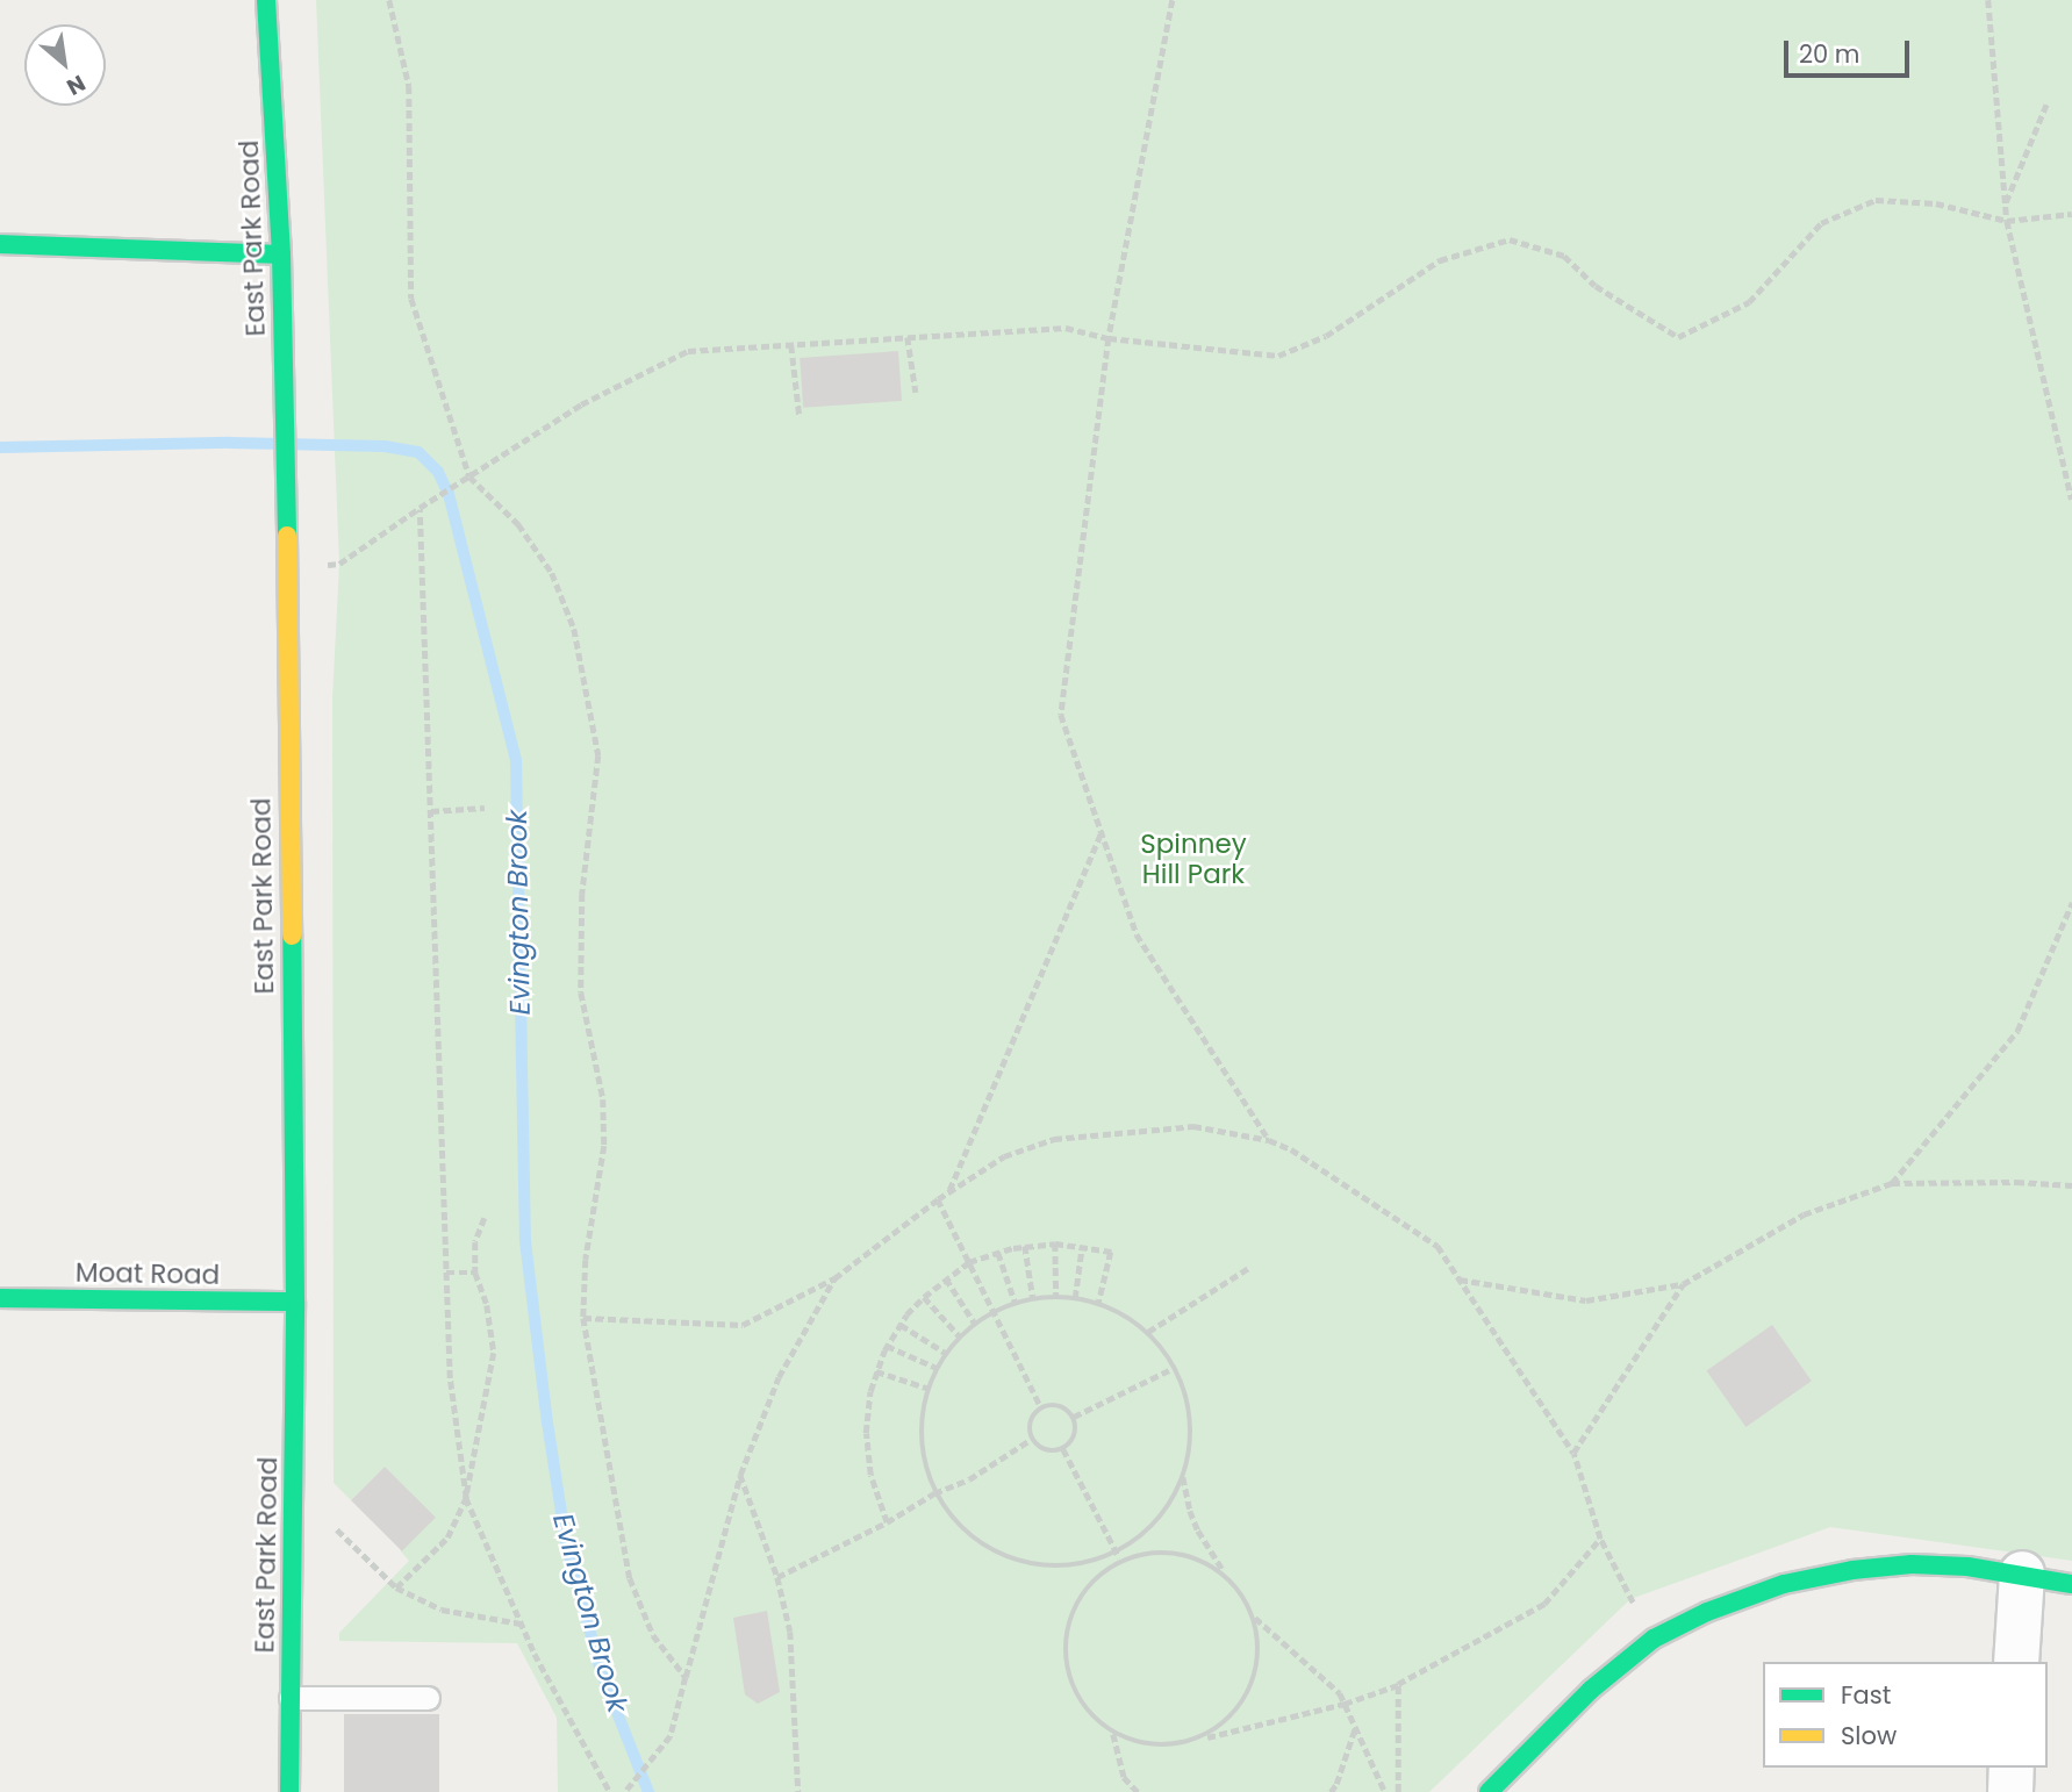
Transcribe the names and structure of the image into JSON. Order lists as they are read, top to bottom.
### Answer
{
  "streets": {
    "main road": ["East Park Road", "Moat Road"]
  },
  "crossings": [
    ["East Park Road", "Moat Road"]
  ],
  "water": ["Evington Brook"],
  "parks": ["Spinney Hill Park"],
  "legend": ["Fast", "Slow"],
  "scale_bar": "20 m",
  "north": "bottom right"
}
